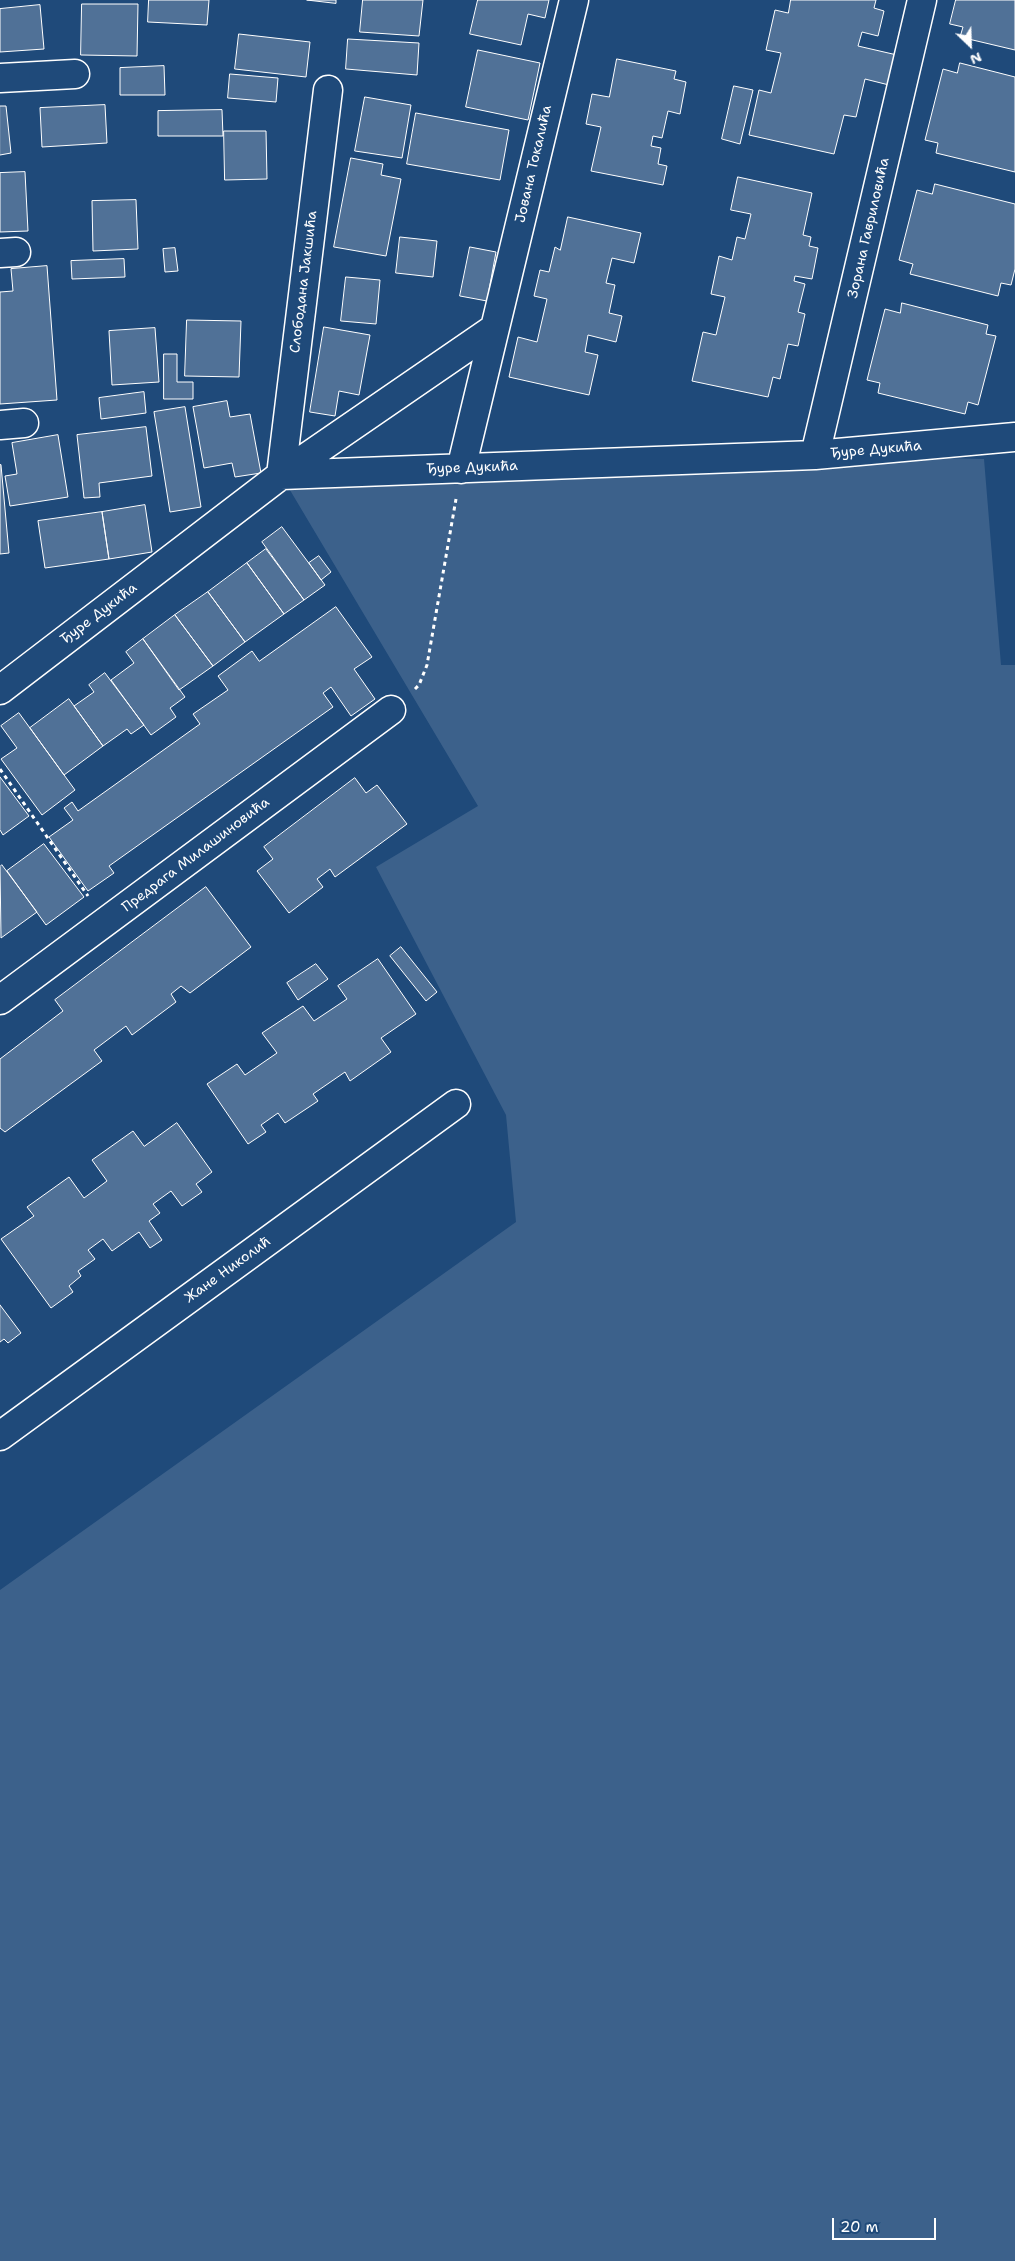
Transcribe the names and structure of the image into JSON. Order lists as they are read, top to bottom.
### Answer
{
  "streets": {
    "street": [
      "Јована Токалића",
      "Зорана Гавриловића",
      "Слободана Јакшића",
      "Ђуре Дукића",
      "Предрага Милашиновића",
      "Жане Николић"
    ]
  },
  "crossings": [
    ["Јована Токалића", "Ђуре Дукића"],
    ["Зорана Гавриловића", "Ђуре Дукића"],
    ["Слободана Јакшића", "Ђуре Дукића"]
  ],
  "scale_bar": "20 m",
  "north": "bottom right"
}
